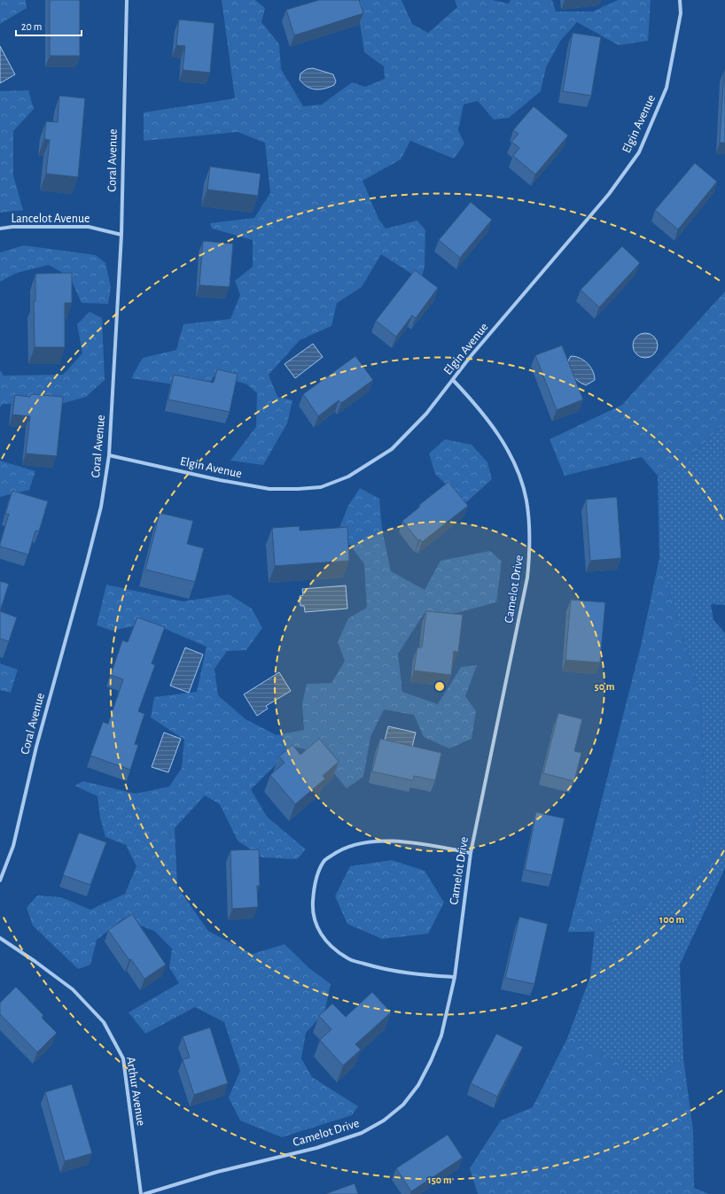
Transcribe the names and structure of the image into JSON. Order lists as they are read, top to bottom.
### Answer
{
  "streets": {
    "street": [
      "Elgin Avenue",
      "Coral Avenue",
      "Lancelot Avenue",
      "Camelot Drive",
      "Arthur Avenue"
    ]
  },
  "crossings": [
    ["Elgin Avenue", "Coral Avenue"],
    ["Elgin Avenue", "Camelot Drive"],
    ["Coral Avenue", "Lancelot Avenue"]
  ],
  "scale_bar": "20 m",
  "rings": ["50 m", "100 m", "150 m"]
}
